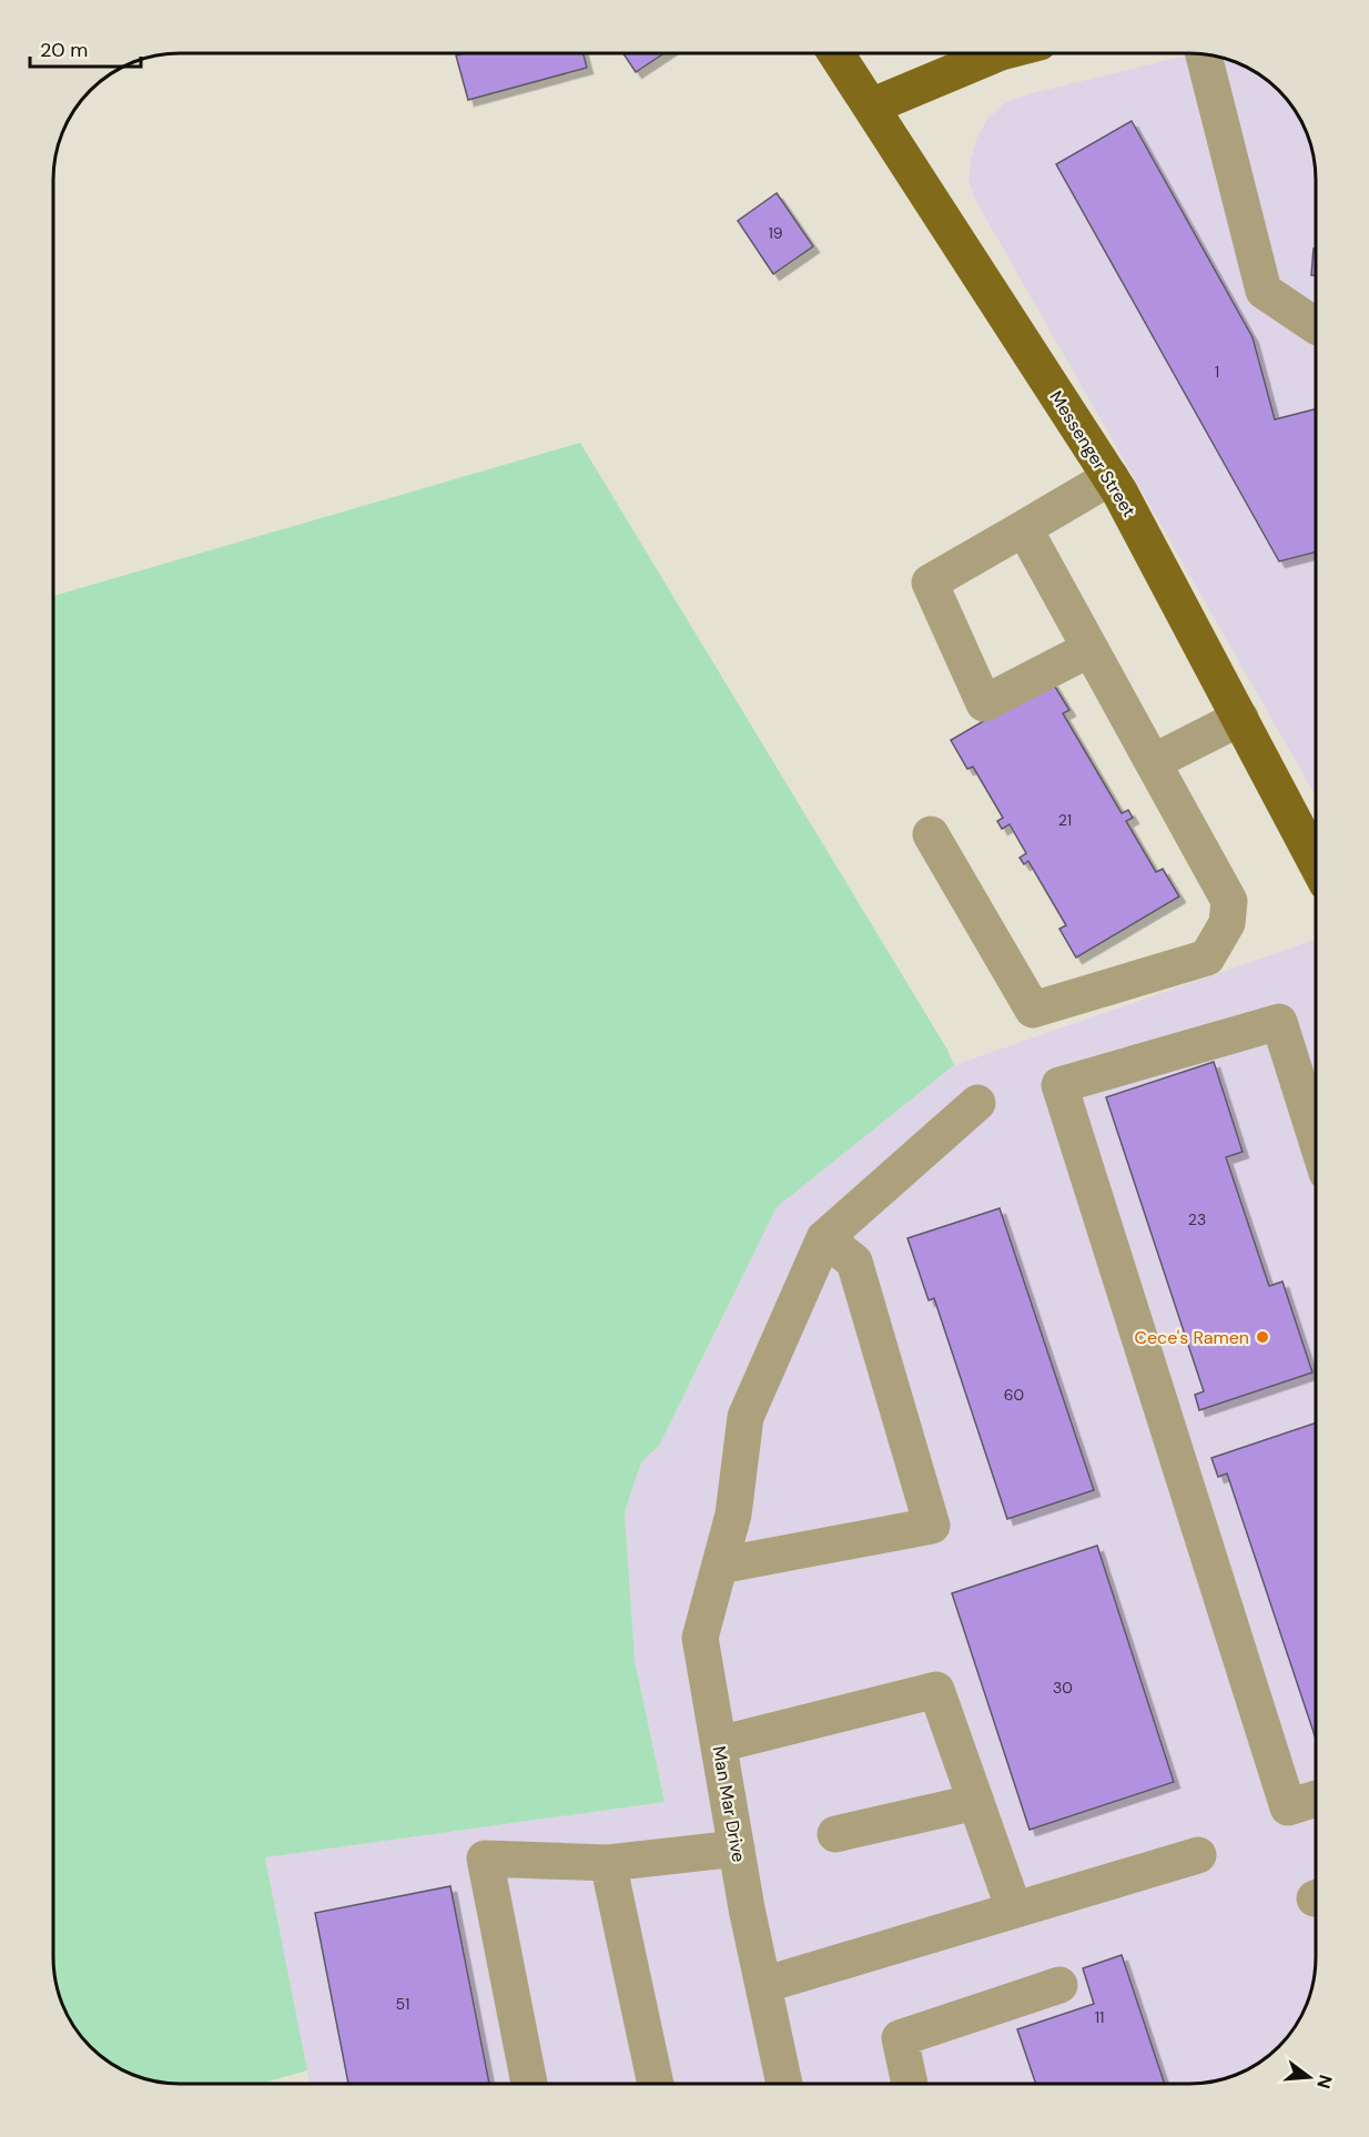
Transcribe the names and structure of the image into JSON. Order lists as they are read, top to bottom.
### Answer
{
  "streets": {
    "main road": ["Messenger Street"],
    "street": ["Man Mar Drive"]
  },
  "places": ["Cece's Ramen"],
  "house_numbers": [
    "19",
    "1",
    "21",
    "23",
    "60",
    "30",
    "51",
    "11"
  ],
  "scale_bar": "20 m",
  "north": "right"
}
